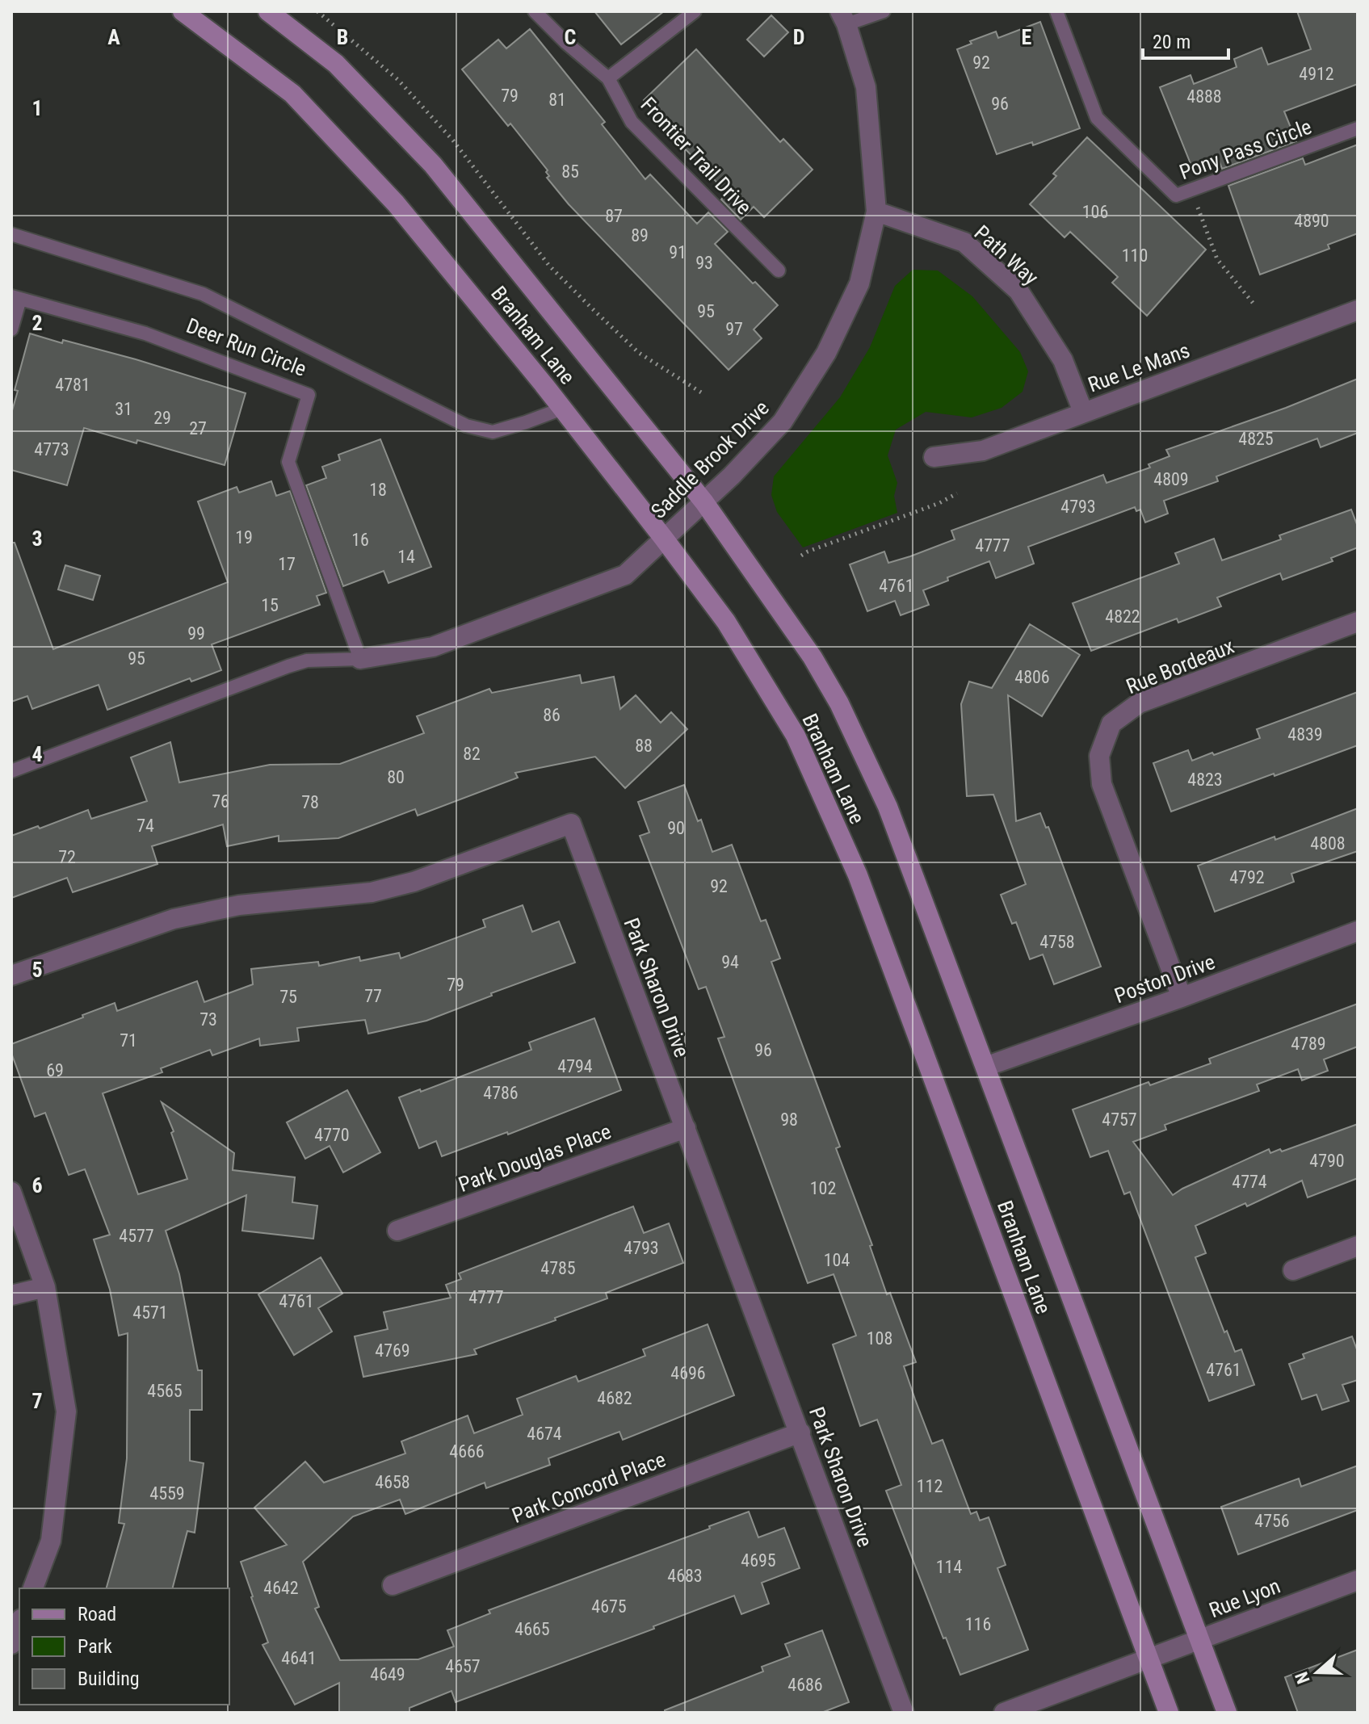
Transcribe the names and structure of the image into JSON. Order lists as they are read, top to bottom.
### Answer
{
  "streets": {
    "main road": ["Branham Lane"],
    "street": [
      "Path Way",
      "Rue Le Mans",
      "Saddle Brook Drive",
      "Rue Bordeaux",
      "Poston Drive",
      "Park Sharon Drive",
      "Park Douglas Place",
      "Park Concord Place",
      "Rue Lyon"
    ],
    "lane": ["Pony Pass Circle", "Frontier Trail Drive", "Deer Run Circle"]
  },
  "crossings": [
    ["Path Way", "Rue Le Mans"],
    ["Path Way", "Saddle Brook Drive"],
    ["Branham Lane", "Saddle Brook Drive"],
    ["Branham Lane", "Poston Drive"],
    ["Branham Lane", "Rue Lyon"],
    ["Rue Bordeaux", "Poston Drive"],
    ["Park Sharon Drive", "Park Douglas Place"],
    ["Park Sharon Drive", "Park Concord Place"]
  ],
  "house_numbers": [
    "92",
    "4912",
    "79",
    "4888",
    "81",
    "96",
    "85",
    "106",
    "87",
    "4890",
    "89",
    "91",
    "110",
    "93",
    "95",
    "97",
    "4781",
    "31",
    "29",
    "27",
    "4825",
    "4773",
    "4809",
    "18",
    "4793",
    "19",
    "16",
    "4777",
    "14",
    "17",
    "4761",
    "15",
    "4822",
    "99",
    "95",
    "4806",
    "86",
    "4839",
    "88",
    "82",
    "80",
    "4823",
    "76",
    "78",
    "74",
    "90",
    "4808",
    "72",
    "4792",
    "92",
    "4758",
    "94",
    "79",
    "77",
    "75",
    "73",
    "71",
    "4789",
    "96",
    "4794",
    "69",
    "4786",
    "98",
    "4757",
    "4770",
    "4790",
    "4774",
    "102",
    "4577",
    "4793",
    "104",
    "4785",
    "4777",
    "4761",
    "4571",
    "108",
    "4769",
    "4761",
    "4696",
    "4565",
    "4682",
    "4674",
    "4666",
    "4658",
    "112",
    "4559",
    "4756",
    "4695",
    "114",
    "4683",
    "4642",
    "4675",
    "116",
    "4665",
    "4641",
    "4657",
    "4649",
    "4686"
  ],
  "legend": ["Road", "Park", "Building"],
  "scale_bar": "20 m",
  "north": "left",
  "grid": {
    "columns": [
      "A",
      "B",
      "C",
      "D",
      "E"
    ],
    "rows": [
      "1",
      "2",
      "3",
      "4",
      "5",
      "6",
      "7"
    ]
  }
}
